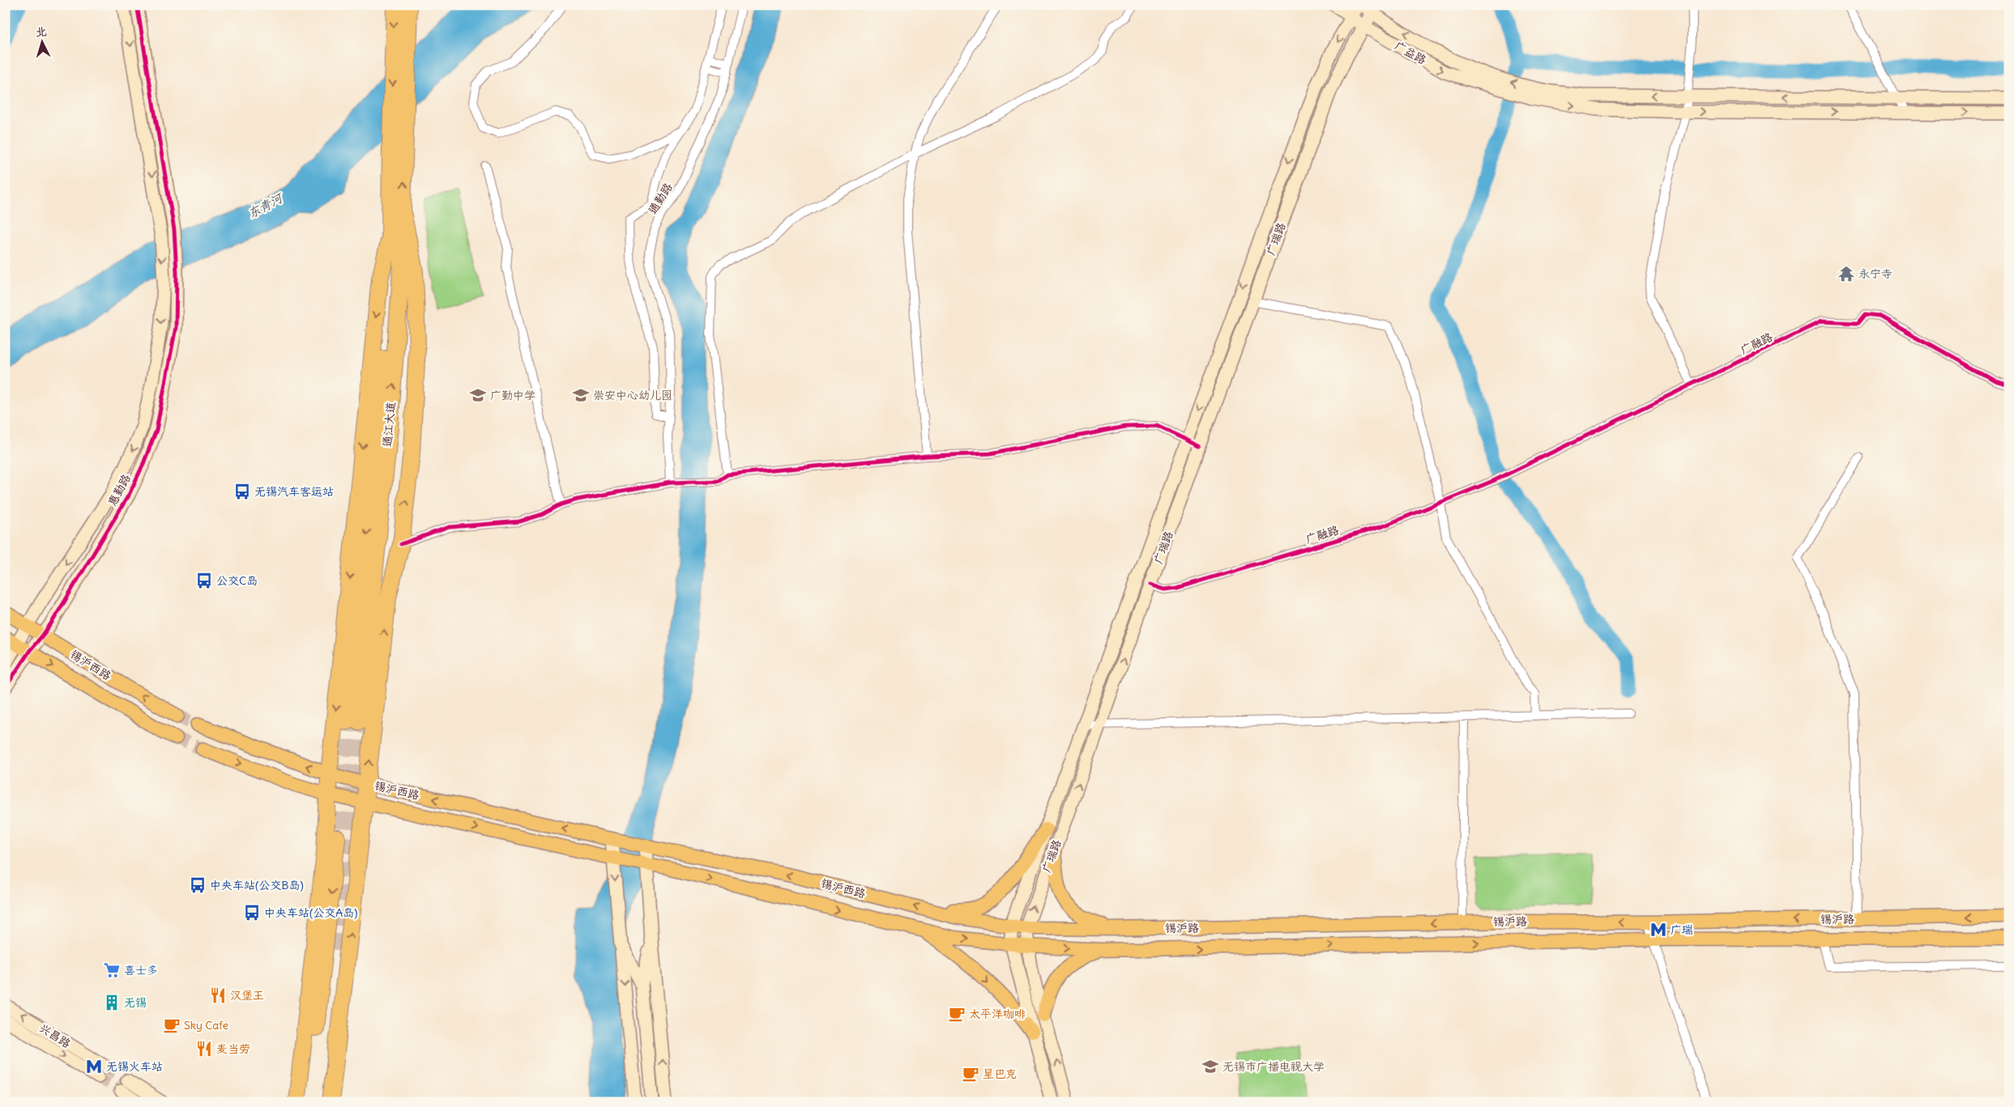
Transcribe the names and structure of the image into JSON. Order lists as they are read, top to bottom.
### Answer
{
  "streets": {
    "highway": ["通江大道"],
    "main road": [
      "广益路",
      "广瑞路",
      "惠勤路",
      "锡沪西路",
      "锡沪路",
      "兴昌路"
    ],
    "street": ["通勤路", "广融路"]
  },
  "crossings": [
    ["广益路", "广瑞路"],
    ["广瑞路", "广融路"],
    ["广瑞路", "锡沪西路"],
    ["广瑞路", "锡沪路"],
    ["惠勤路", "锡沪西路"],
    ["锡沪西路", "锡沪路"]
  ],
  "water": ["东青河"],
  "places": {
    "temple": ["永宁寺"],
    "school or university": ["广勤中学", "崇安中心幼儿园", "无锡市广播电视大学"],
    "bus stop": [
      "无锡汽车客运站",
      "公交C岛",
      "中央车站(公交B岛)",
      "中央车站(公交A岛)"
    ],
    "metro station": ["广瑞", "无锡火车站"],
    "supermarket": ["喜士多"],
    "restaurant": ["汉堡王", "麦当劳"],
    "building": ["无锡"],
    "cafe": ["太平洋咖啡", "Sky Cafe", "星巴克"]
  },
  "north": "top"
}
